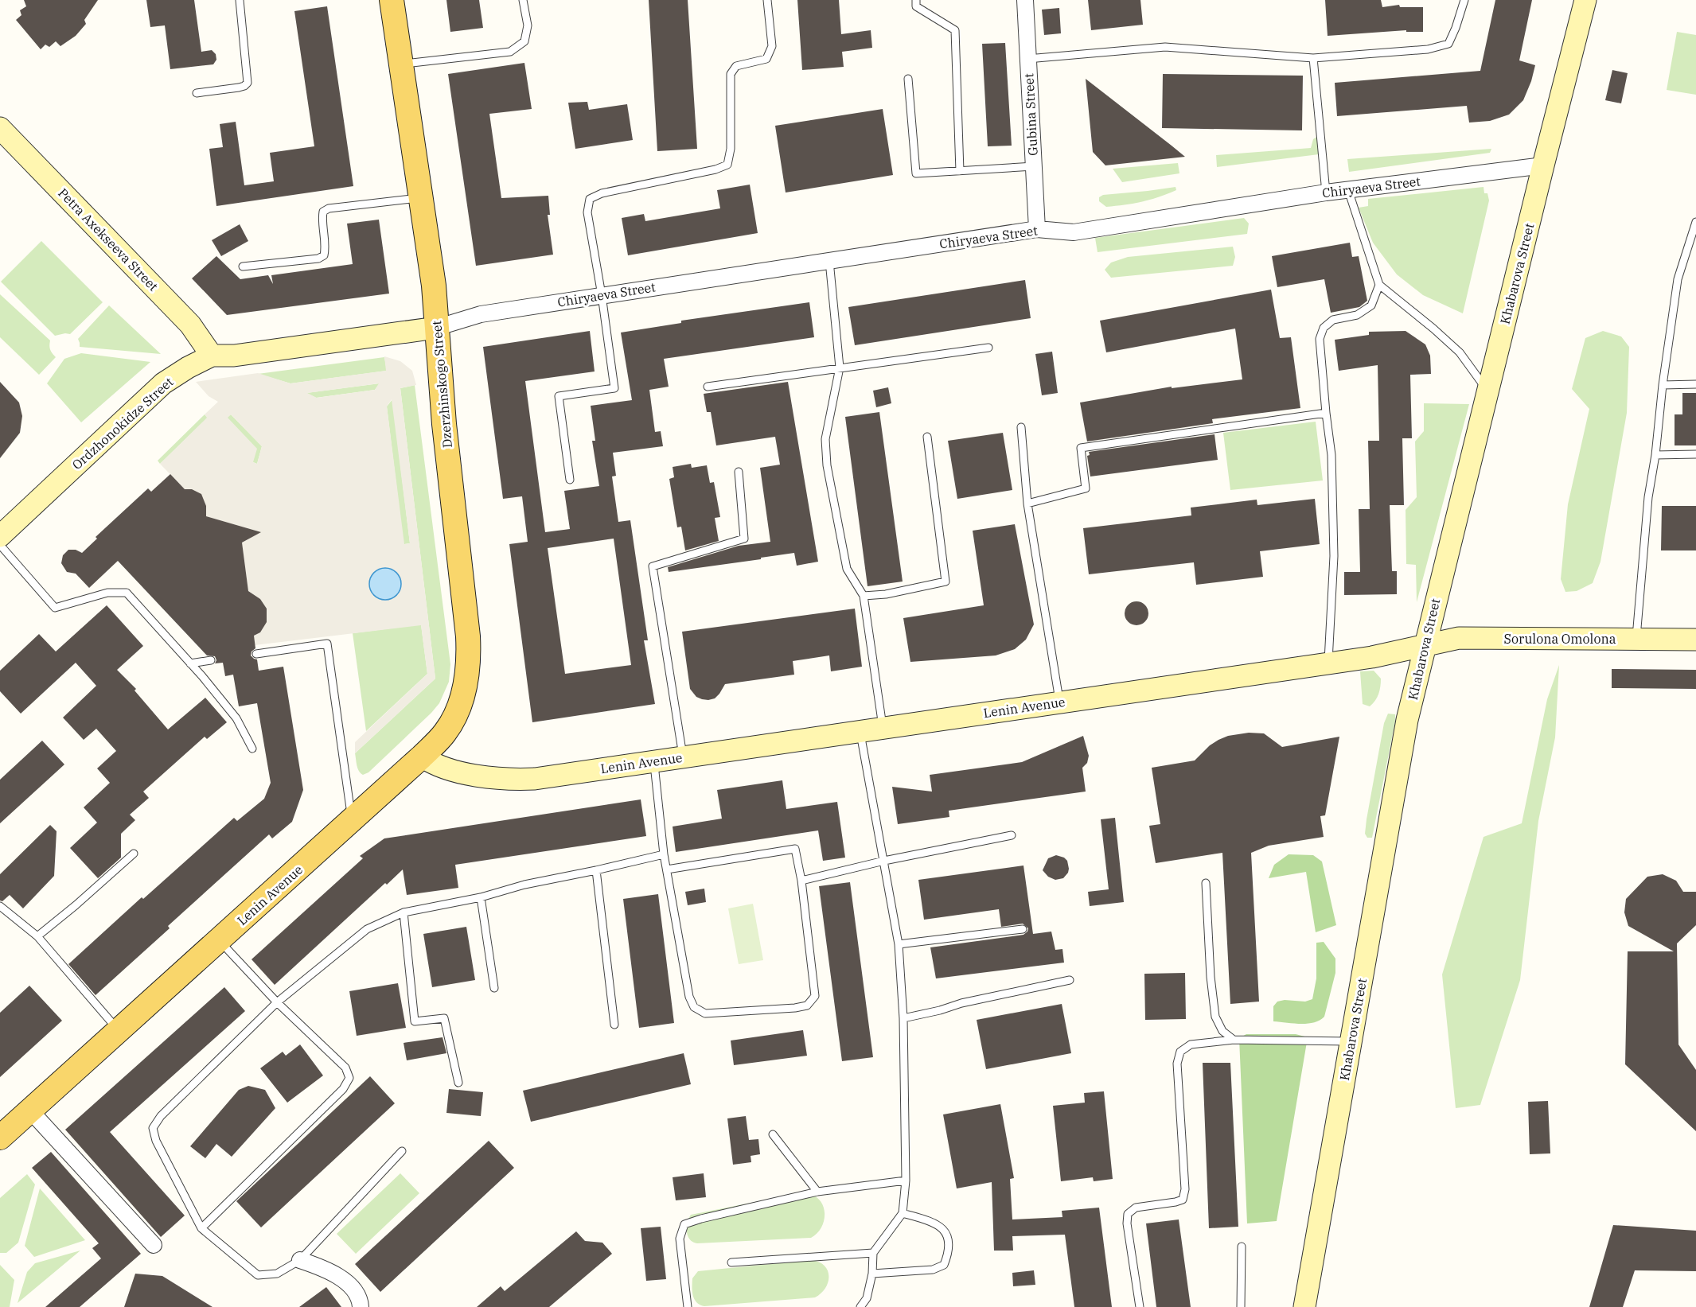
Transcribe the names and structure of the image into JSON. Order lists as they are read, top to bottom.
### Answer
{
  "streets": {
    "main road": [
      "Petra Axekseeva Street",
      "Khabarova Street",
      "Dzerzhinskogo Street",
      "Ordzhonokidze Street",
      "Sorulona Omolona",
      "Lenin Avenue"
    ],
    "street": ["Gubina Street", "Chiryaeva Street"]
  },
  "crossings": [
    ["Gubina Street", "Chiryaeva Street"],
    ["Chiryaeva Street", "Khabarova Street"],
    ["Chiryaeva Street", "Dzerzhinskogo Street"],
    ["Chiryaeva Street", "Ordzhonokidze Street"],
    ["Petra Axekseeva Street", "Ordzhonokidze Street"],
    ["Khabarova Street", "Sorulona Omolona"],
    ["Khabarova Street", "Lenin Avenue"],
    ["Dzerzhinskogo Street", "Ordzhonokidze Street"],
    ["Dzerzhinskogo Street", "Lenin Avenue"],
    ["Sorulona Omolona", "Lenin Avenue"]
  ]
}
